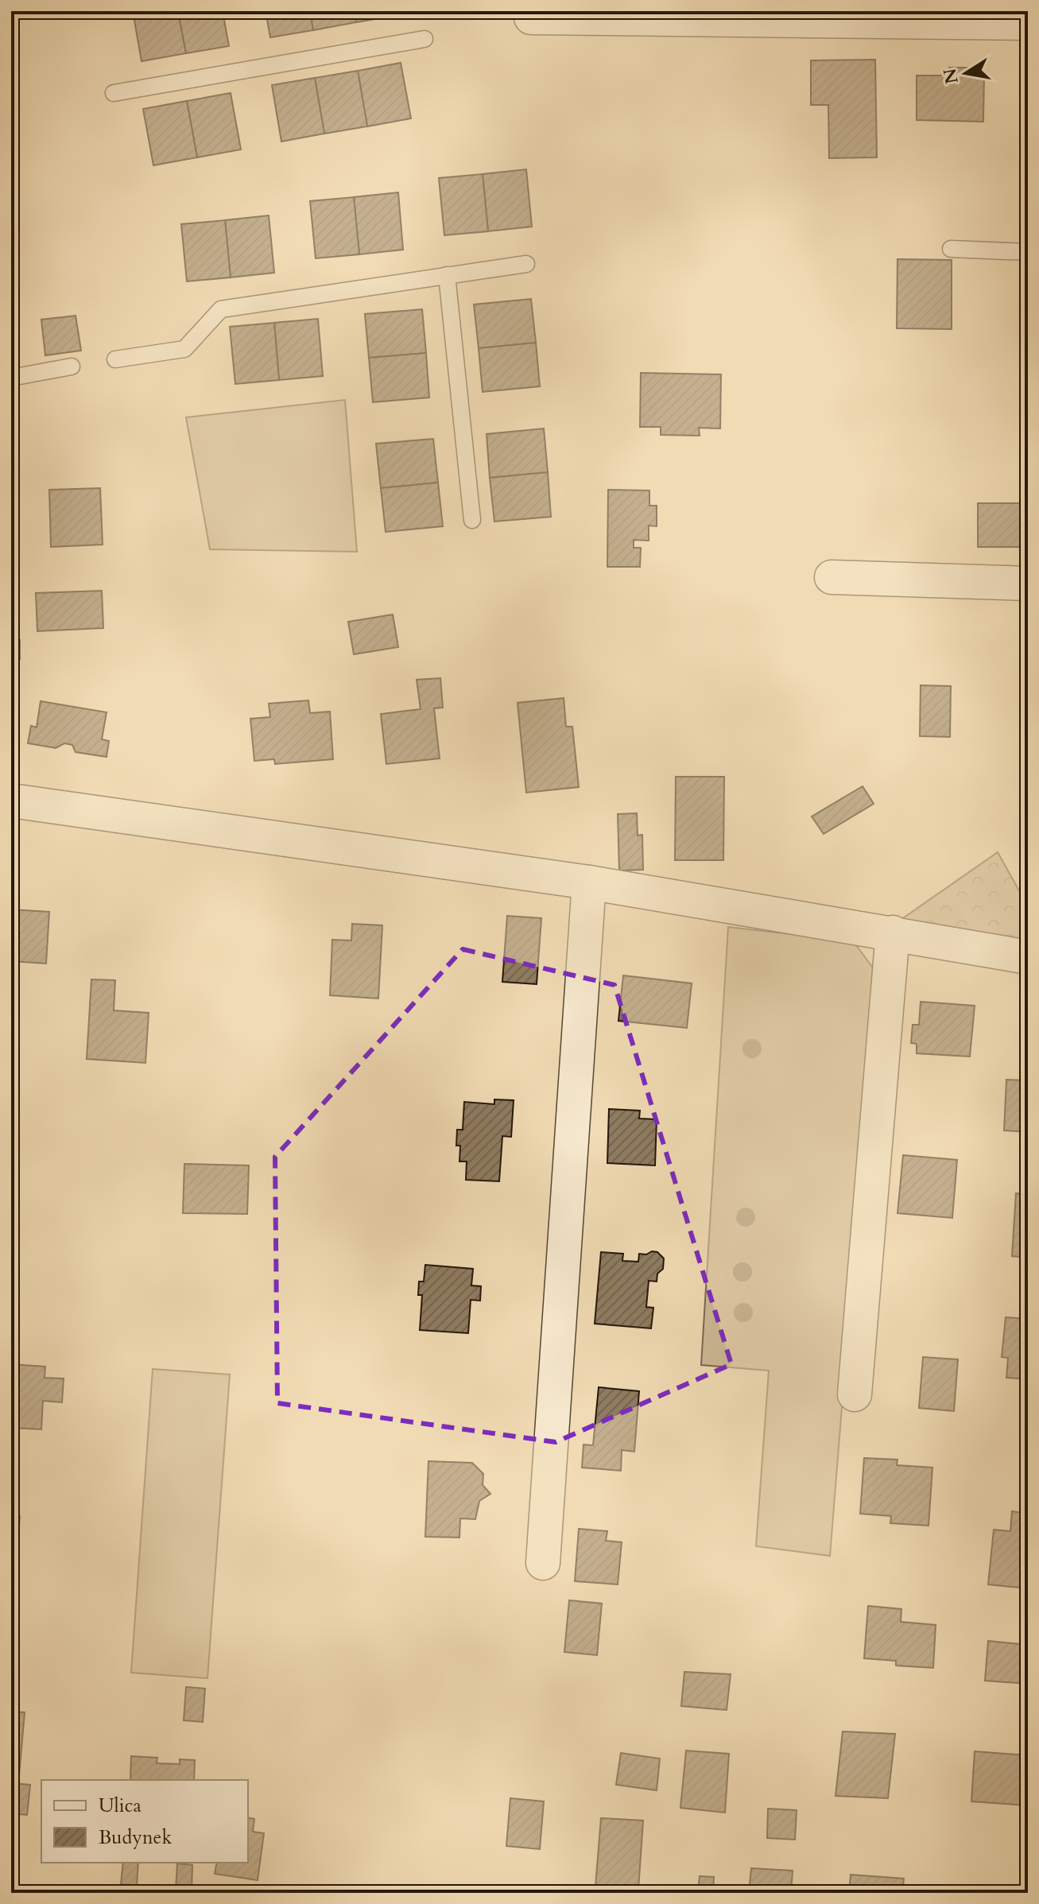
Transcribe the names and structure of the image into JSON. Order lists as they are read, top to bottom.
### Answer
{
  "legend": ["Ulica", "Budynek"],
  "north": "left"
}
